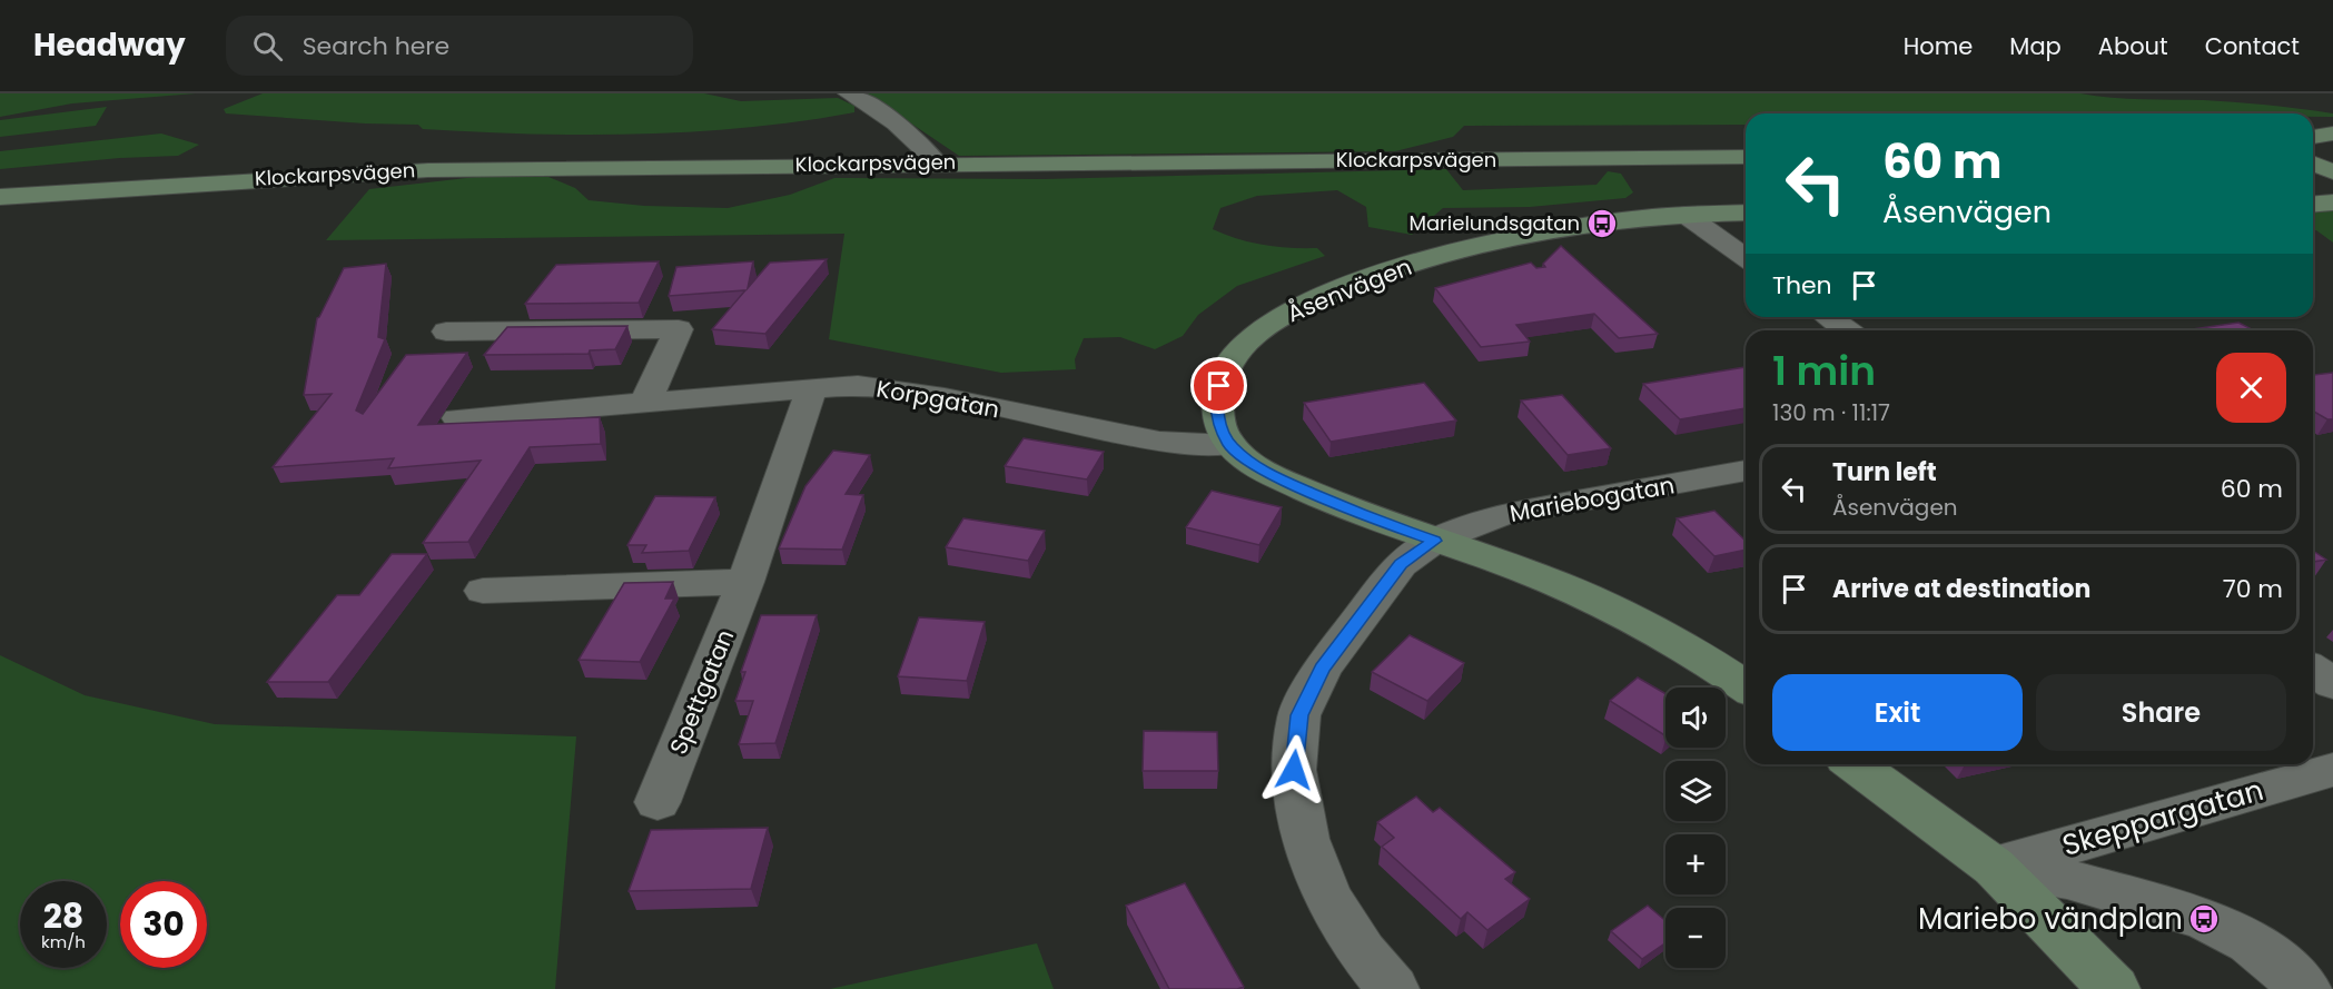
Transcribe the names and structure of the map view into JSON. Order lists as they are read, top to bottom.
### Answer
{
  "streets": {
    "street": [
      "Klockarpsvägen",
      "Åsenvägen",
      "Korpgatan",
      "Mariebogatan",
      "Spettgatan",
      "Skeppargatan"
    ]
  },
  "crossings": [
    ["Åsenvägen", "Korpgatan"],
    ["Korpgatan", "Spettgatan"]
  ],
  "places": {
    "bus stop": ["Marielundsgatan", "Mariebo vändplan"]
  },
  "page": {
    "header": "Headway",
    "search": "Search here",
    "nav": [
      "Home",
      "Map",
      "About",
      "Contact"
    ],
    "turn": ["60 m", "Åsenvägen"],
    "then": "Then",
    "heading": ["1 min", "130 m · 11:17"],
    "list": [
      {
        "name": "Turn left",
        "note": "Åsenvägen",
        "value": "60 m"
      },
      {
        "name": "Arrive at destination",
        "value": "70 m"
      }
    ],
    "buttons": ["Exit", "Share"],
    "map_buttons": ["+", "−"],
    "speed": "28 km/h",
    "limit": "30"
  }
}
